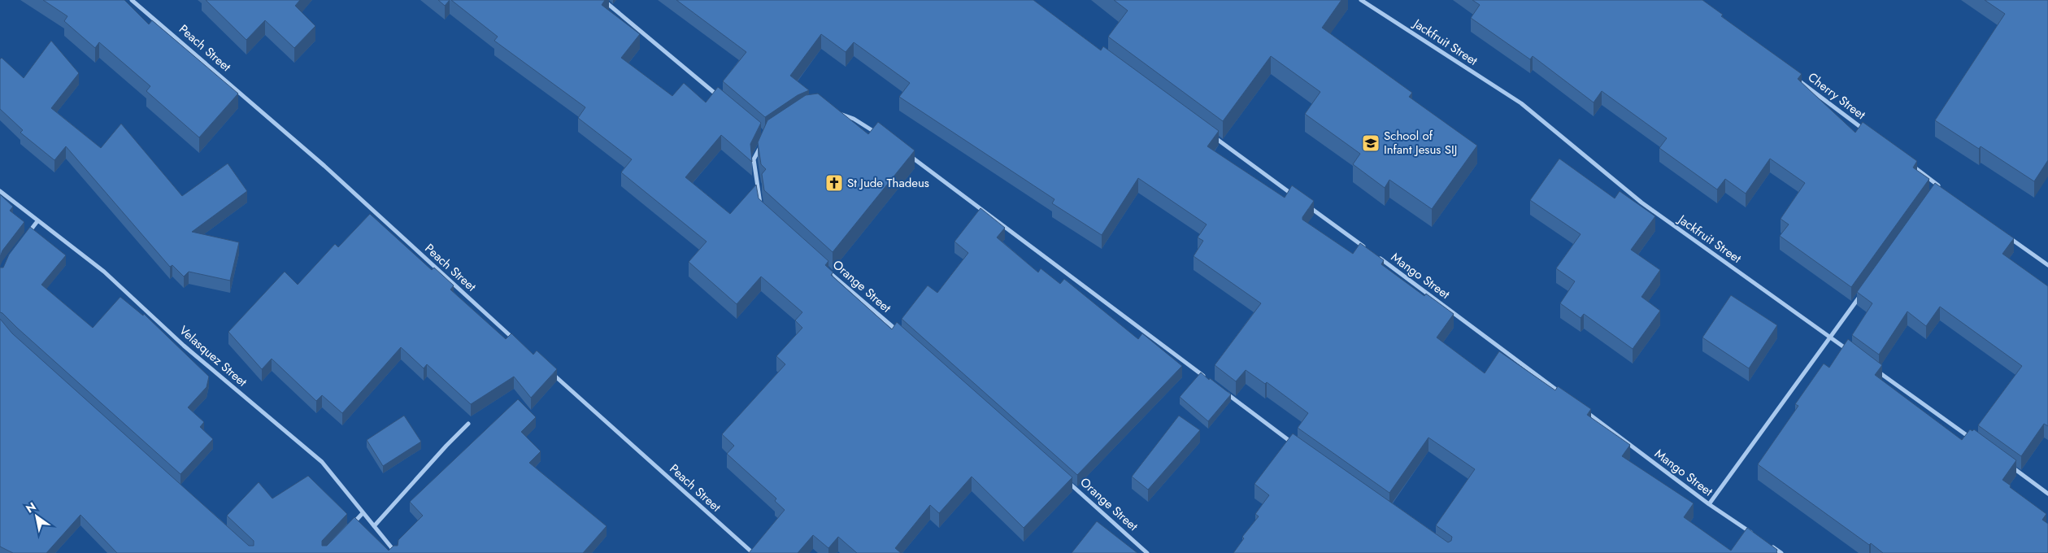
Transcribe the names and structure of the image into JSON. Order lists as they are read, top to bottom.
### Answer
{
  "streets": {
    "street": [
      "Jackfruit Street",
      "Peach Street",
      "Cherry Street",
      "Mango Street",
      "Orange Street",
      "Velasquez Street"
    ]
  },
  "places": {
    "school or university": ["School of Infant Jesus SIJ"],
    "church": ["St Jude Thadeus"]
  },
  "north": "top left"
}
